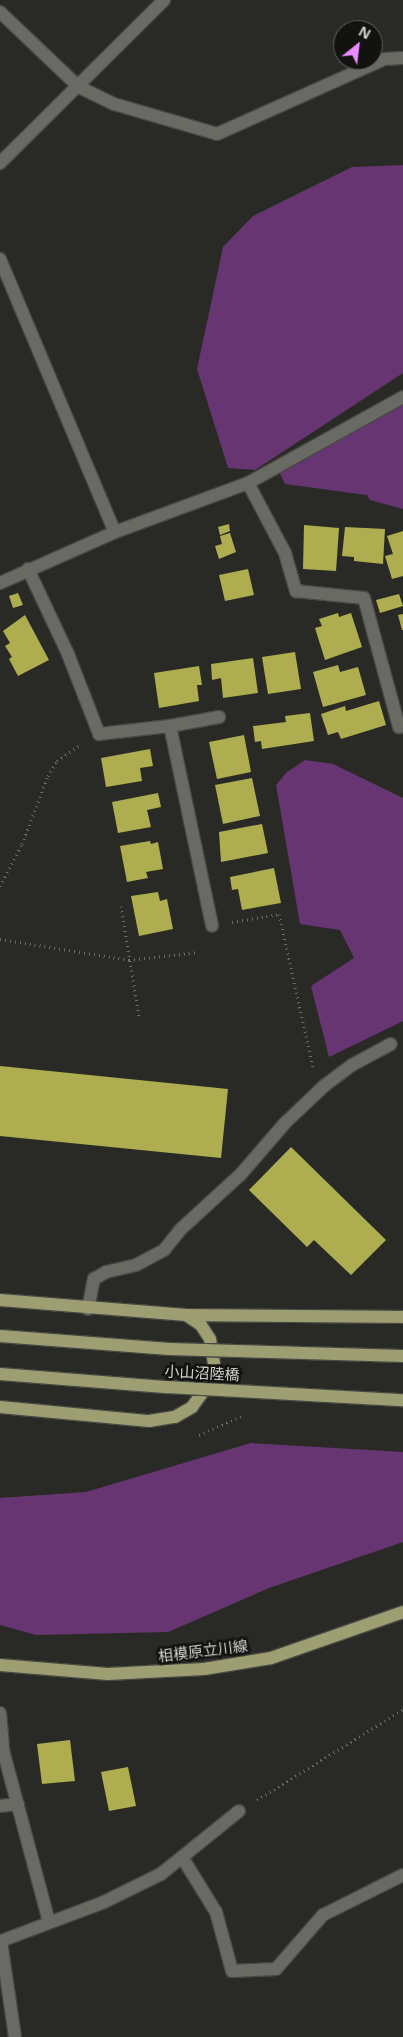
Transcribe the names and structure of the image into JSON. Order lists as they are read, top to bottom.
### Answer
{
  "streets": {
    "main road": ["小山沼陸橋", "相模原立川線"]
  },
  "north": "top right"
}
